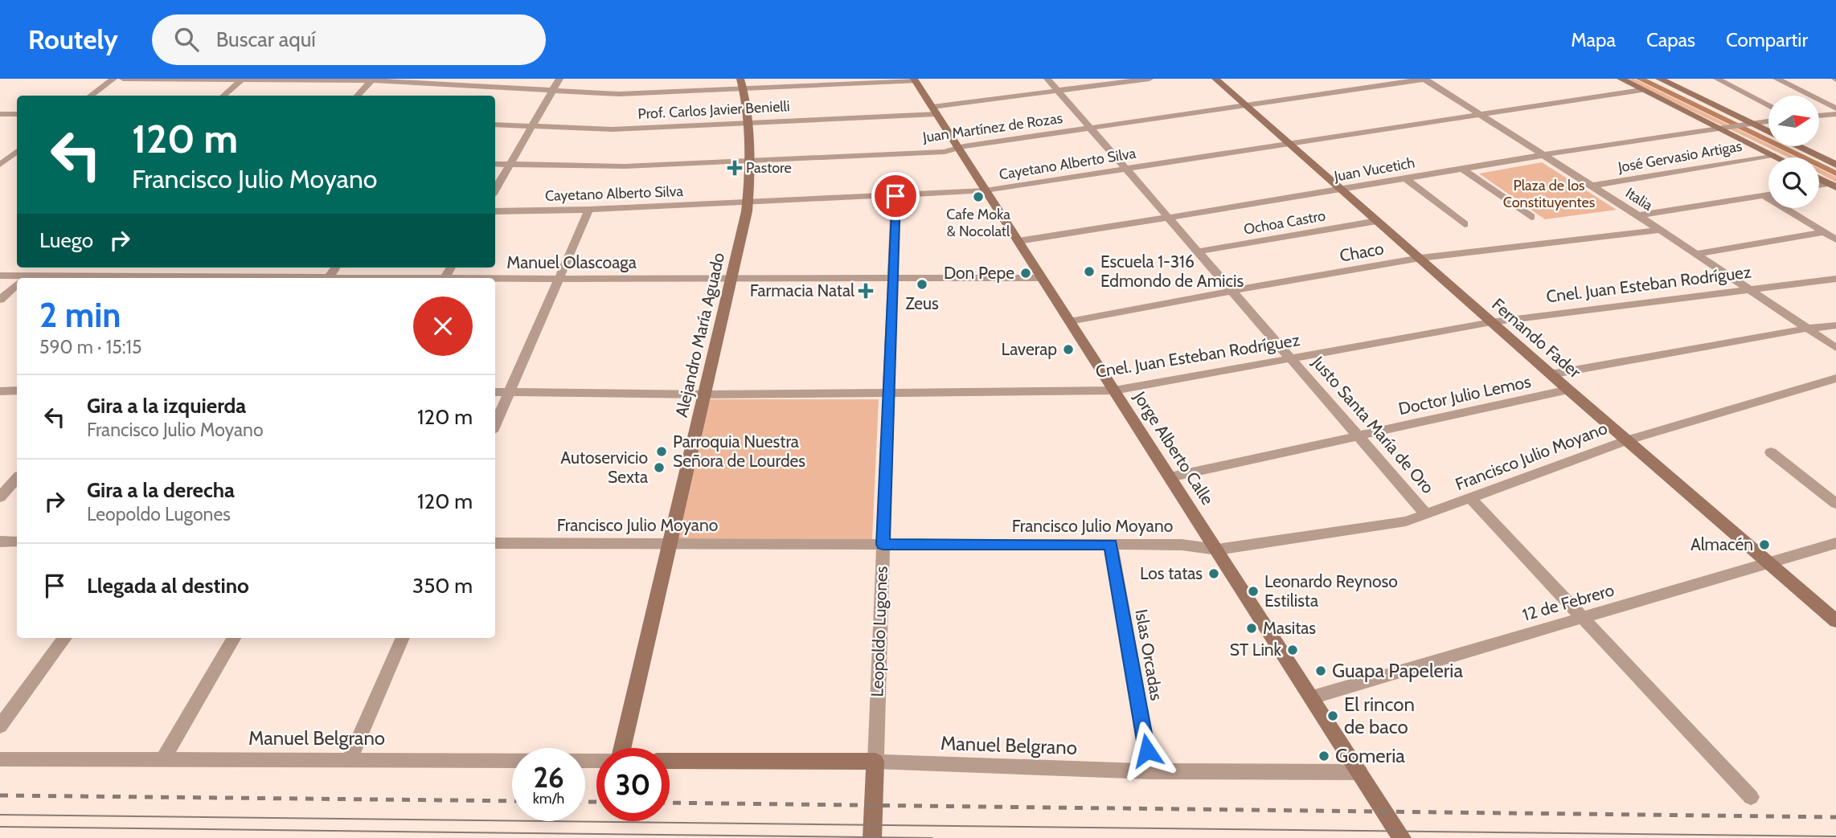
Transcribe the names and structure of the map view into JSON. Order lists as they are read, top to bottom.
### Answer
{
  "streets": {
    "street": [
      "Prof. Carlos Javier Benielli",
      "Juan Martínez de Rozas",
      "José Gervasio Artigas",
      "Cayetano Alberto Silva",
      "Juan Vucetich",
      "Italia",
      "Ochoa Castro",
      "Chaco",
      "Manuel Olascoaga",
      "Cnel. Juan Esteban Rodríguez",
      "Alejandro María Aguado",
      "Fernando Fader",
      "Doctor Julio Lemos",
      "Justo Santa María de Oro",
      "Jorge Alberto Calle",
      "Francisco Julio Moyano",
      "12 de Febrero",
      "Leopoldo Lugones",
      "Islas Orcadas",
      "Manuel Belgrano"
    ]
  },
  "crossings": [
    ["Prof. Carlos Javier Benielli", "Alejandro María Aguado"],
    ["Prof. Carlos Javier Benielli", "Justo Santa María de Oro"],
    ["Prof. Carlos Javier Benielli", "Jorge Alberto Calle"],
    ["Juan Martínez de Rozas", "Italia"],
    ["Juan Martínez de Rozas", "Alejandro María Aguado"],
    ["Juan Martínez de Rozas", "Fernando Fader"],
    ["Juan Martínez de Rozas", "Justo Santa María de Oro"],
    ["Juan Martínez de Rozas", "Jorge Alberto Calle"],
    ["José Gervasio Artigas", "Italia"],
    ["Cayetano Alberto Silva", "Italia"],
    ["Cayetano Alberto Silva", "Alejandro María Aguado"],
    ["Cayetano Alberto Silva", "Fernando Fader"],
    ["Cayetano Alberto Silva", "Justo Santa María de Oro"],
    ["Cayetano Alberto Silva", "Jorge Alberto Calle"],
    ["Cayetano Alberto Silva", "Leopoldo Lugones"],
    ["Juan Vucetich", "Italia"],
    ["Juan Vucetich", "Fernando Fader"],
    ["Juan Vucetich", "Justo Santa María de Oro"],
    ["Juan Vucetich", "Jorge Alberto Calle"],
    ["Italia", "Chaco"],
    ["Italia", "Cnel. Juan Esteban Rodríguez"],
    ["Italia", "Doctor Julio Lemos"],
    ["Ochoa Castro", "Fernando Fader"],
    ["Ochoa Castro", "Justo Santa María de Oro"],
    ["Chaco", "Fernando Fader"],
    ["Chaco", "Justo Santa María de Oro"],
    ["Chaco", "Jorge Alberto Calle"],
    ["Manuel Olascoaga", "Alejandro María Aguado"],
    ["Manuel Olascoaga", "Jorge Alberto Calle"],
    ["Manuel Olascoaga", "Leopoldo Lugones"],
    ["Cnel. Juan Esteban Rodríguez", "Alejandro María Aguado"],
    ["Cnel. Juan Esteban Rodríguez", "Fernando Fader"],
    ["Cnel. Juan Esteban Rodríguez", "Justo Santa María de Oro"],
    ["Cnel. Juan Esteban Rodríguez", "Jorge Alberto Calle"],
    ["Cnel. Juan Esteban Rodríguez", "Leopoldo Lugones"],
    ["Alejandro María Aguado", "Francisco Julio Moyano"],
    ["Fernando Fader", "Doctor Julio Lemos"],
    ["Fernando Fader", "Francisco Julio Moyano"],
    ["Fernando Fader", "12 de Febrero"],
    ["Doctor Julio Lemos", "Justo Santa María de Oro"],
    ["Doctor Julio Lemos", "Jorge Alberto Calle"],
    ["Justo Santa María de Oro", "Francisco Julio Moyano"],
    ["Jorge Alberto Calle", "Francisco Julio Moyano"],
    ["Jorge Alberto Calle", "12 de Febrero"],
    ["Jorge Alberto Calle", "Manuel Belgrano"],
    ["Francisco Julio Moyano", "Leopoldo Lugones"],
    ["Francisco Julio Moyano", "Islas Orcadas"],
    ["Leopoldo Lugones", "Manuel Belgrano"],
    ["Islas Orcadas", "Manuel Belgrano"]
  ],
  "parks": ["Plaza de los Constituyentes"],
  "places": {
    "health": ["Pastore", "Farmacia Natal"],
    "other": [
      "Cafe Moka & Nocolatl",
      "Escuela 1-316 Edmondo de Amicis",
      "Don Pepe",
      "Zeus",
      "Laverap",
      "Parroquia Nuestra Señora de Lourdes",
      "Autoservicio Sexta",
      "Almacén",
      "Los tatas",
      "Leonardo Reynoso Estilista",
      "Masitas",
      "ST Link",
      "Guapa Papeleria",
      "El rincon de baco",
      "Gomeria"
    ]
  },
  "north": "right",
  "page": {
    "header": "Routely",
    "search": "Buscar aquí",
    "nav": ["Mapa", "Capas", "Compartir"],
    "turn": ["120 m", "Francisco Julio Moyano"],
    "then": "Luego",
    "heading": ["2 min", "590 m · 15:15"],
    "list": [
      {
        "name": "Gira a la izquierda",
        "note": "Francisco Julio Moyano",
        "value": "120 m"
      },
      {
        "name": "Gira a la derecha",
        "note": "Leopoldo Lugones",
        "value": "120 m"
      },
      {
        "name": "Llegada al destino",
        "value": "350 m"
      }
    ],
    "speed": "26 km/h",
    "limit": "30"
  }
}
